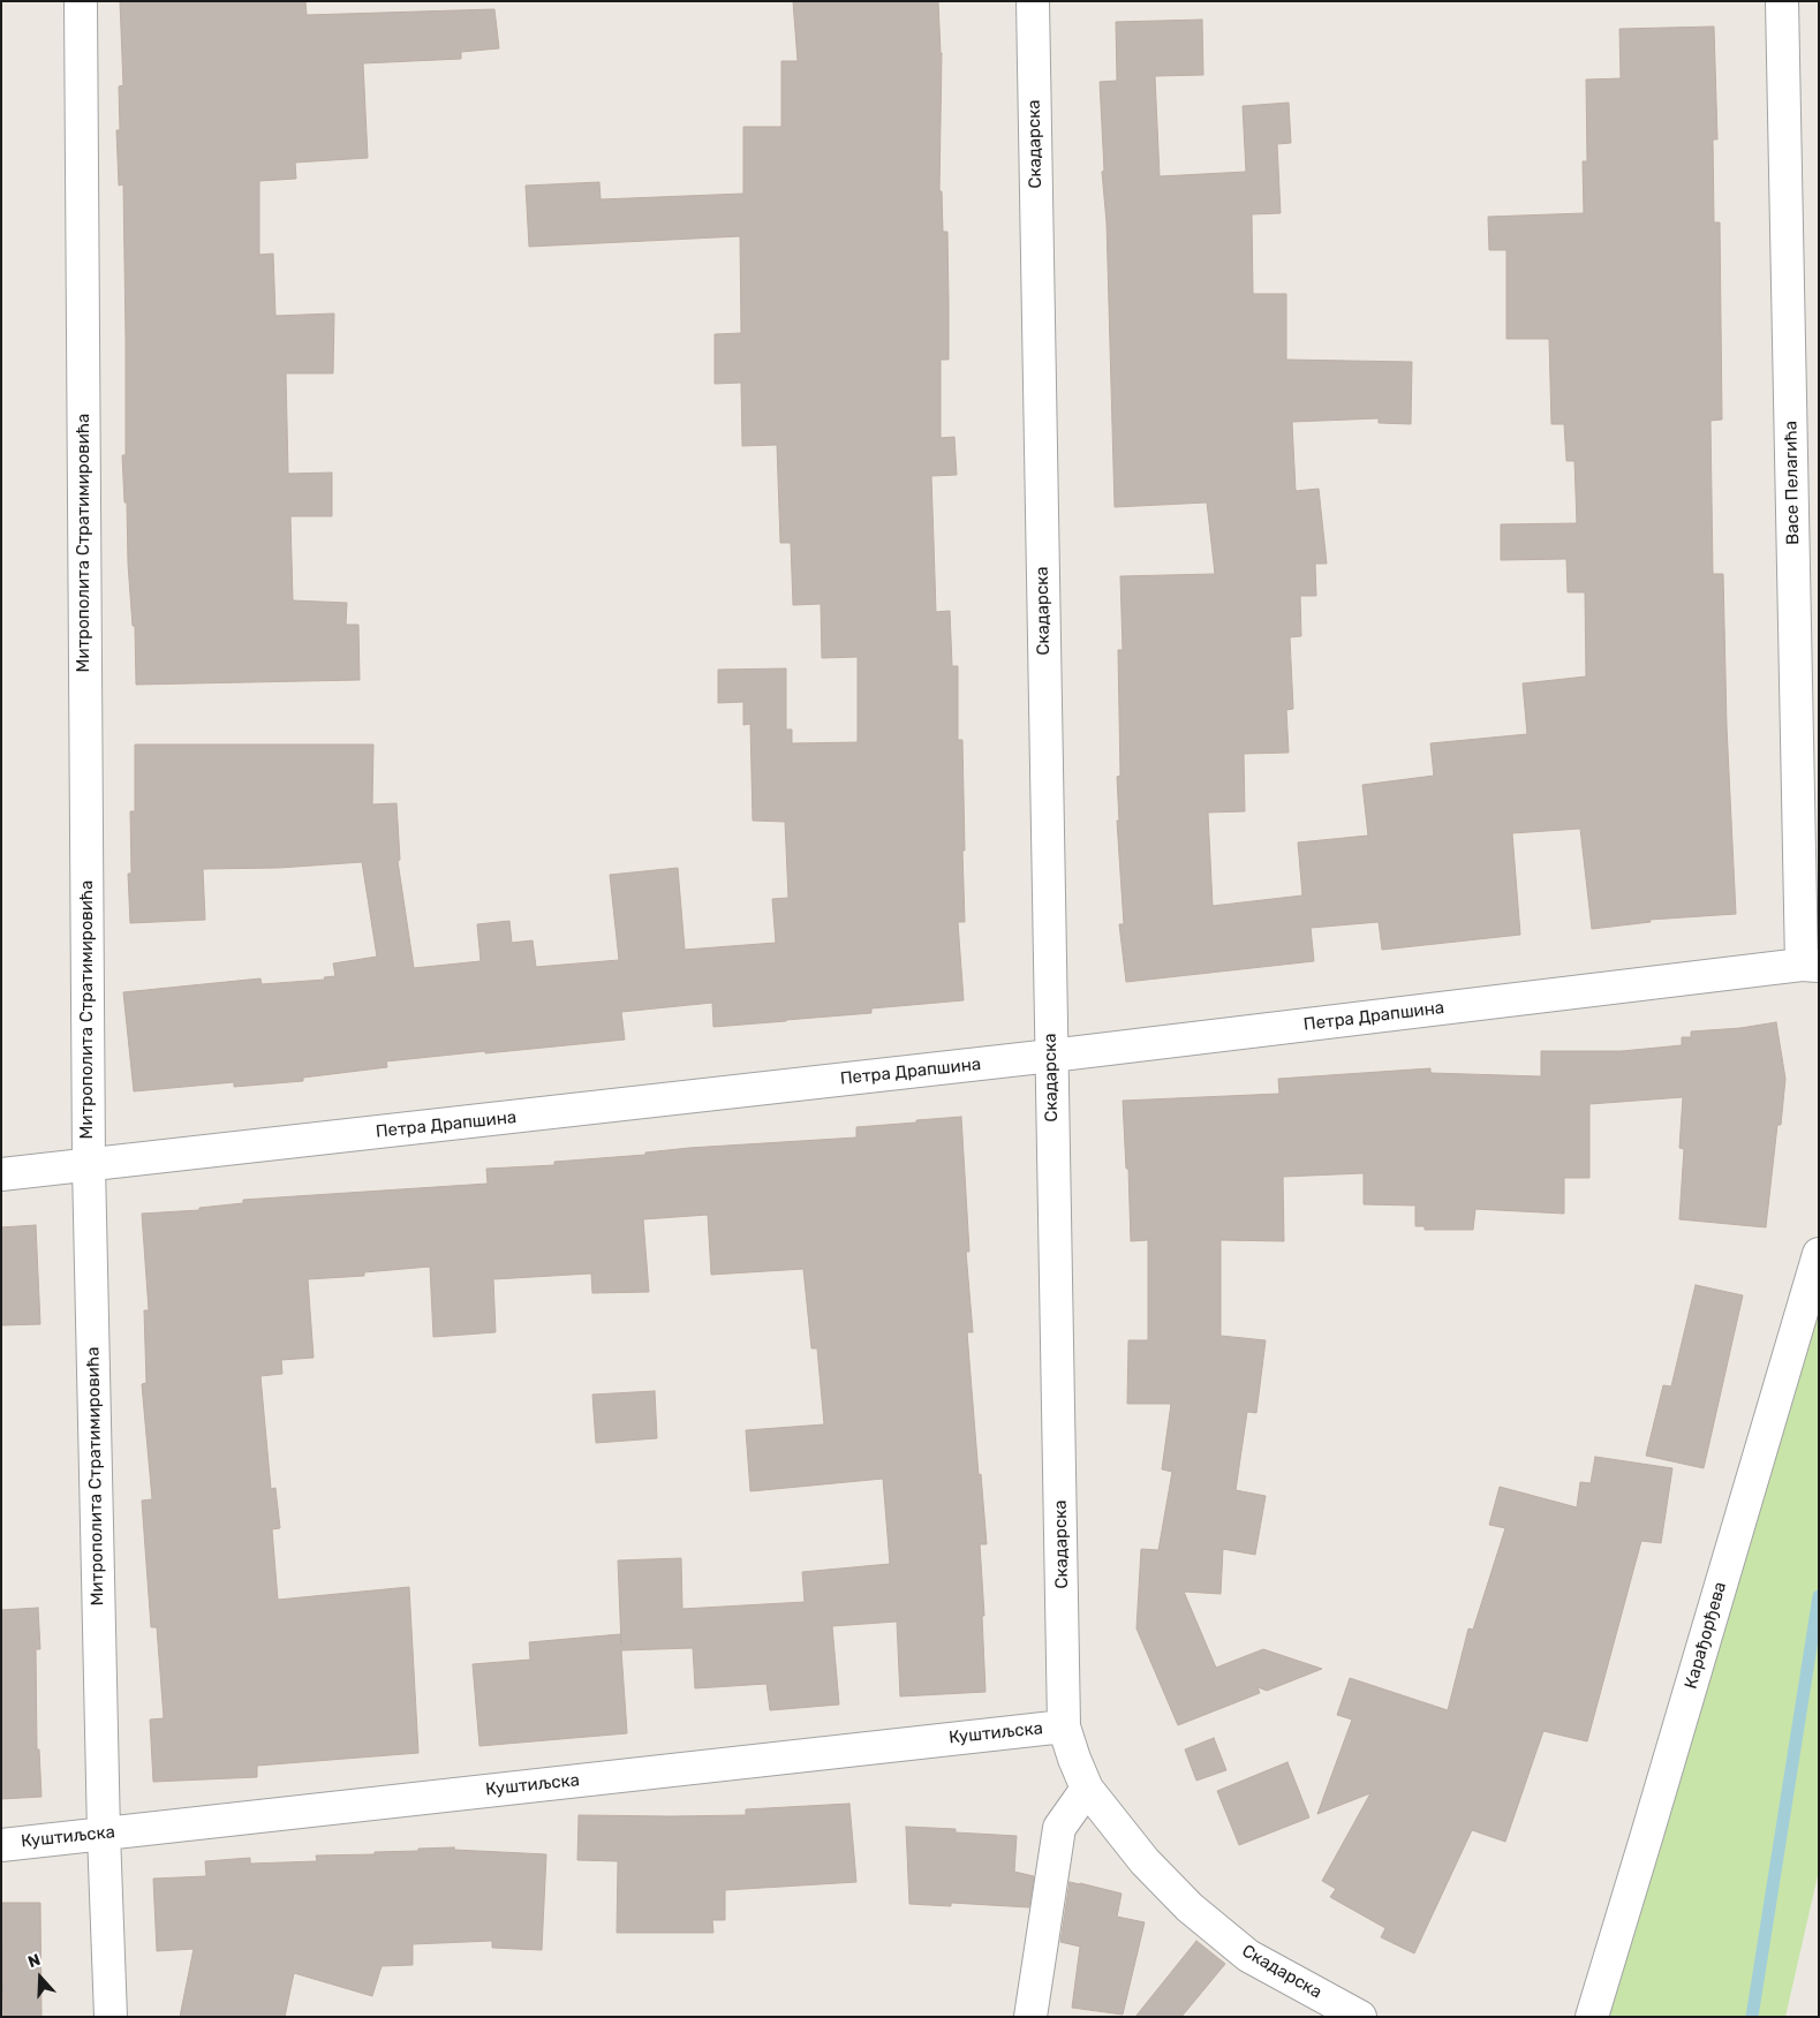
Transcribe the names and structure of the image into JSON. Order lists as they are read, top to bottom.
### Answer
{
  "streets": {
    "street": [
      "Скадарска",
      "Васе Пелагића",
      "Митрополита Стратимировића",
      "Петра Драпшина",
      "Карађорђева",
      "Куштиљска"
    ]
  },
  "crossings": [
    ["Скадарска", "Петра Драпшина"],
    ["Скадарска", "Куштиљска"],
    ["Васе Пелагића", "Петра Драпшина"],
    ["Митрополита Стратимировића", "Петра Драпшина"],
    ["Митрополита Стратимировића", "Куштиљска"]
  ],
  "north": "top"
}
